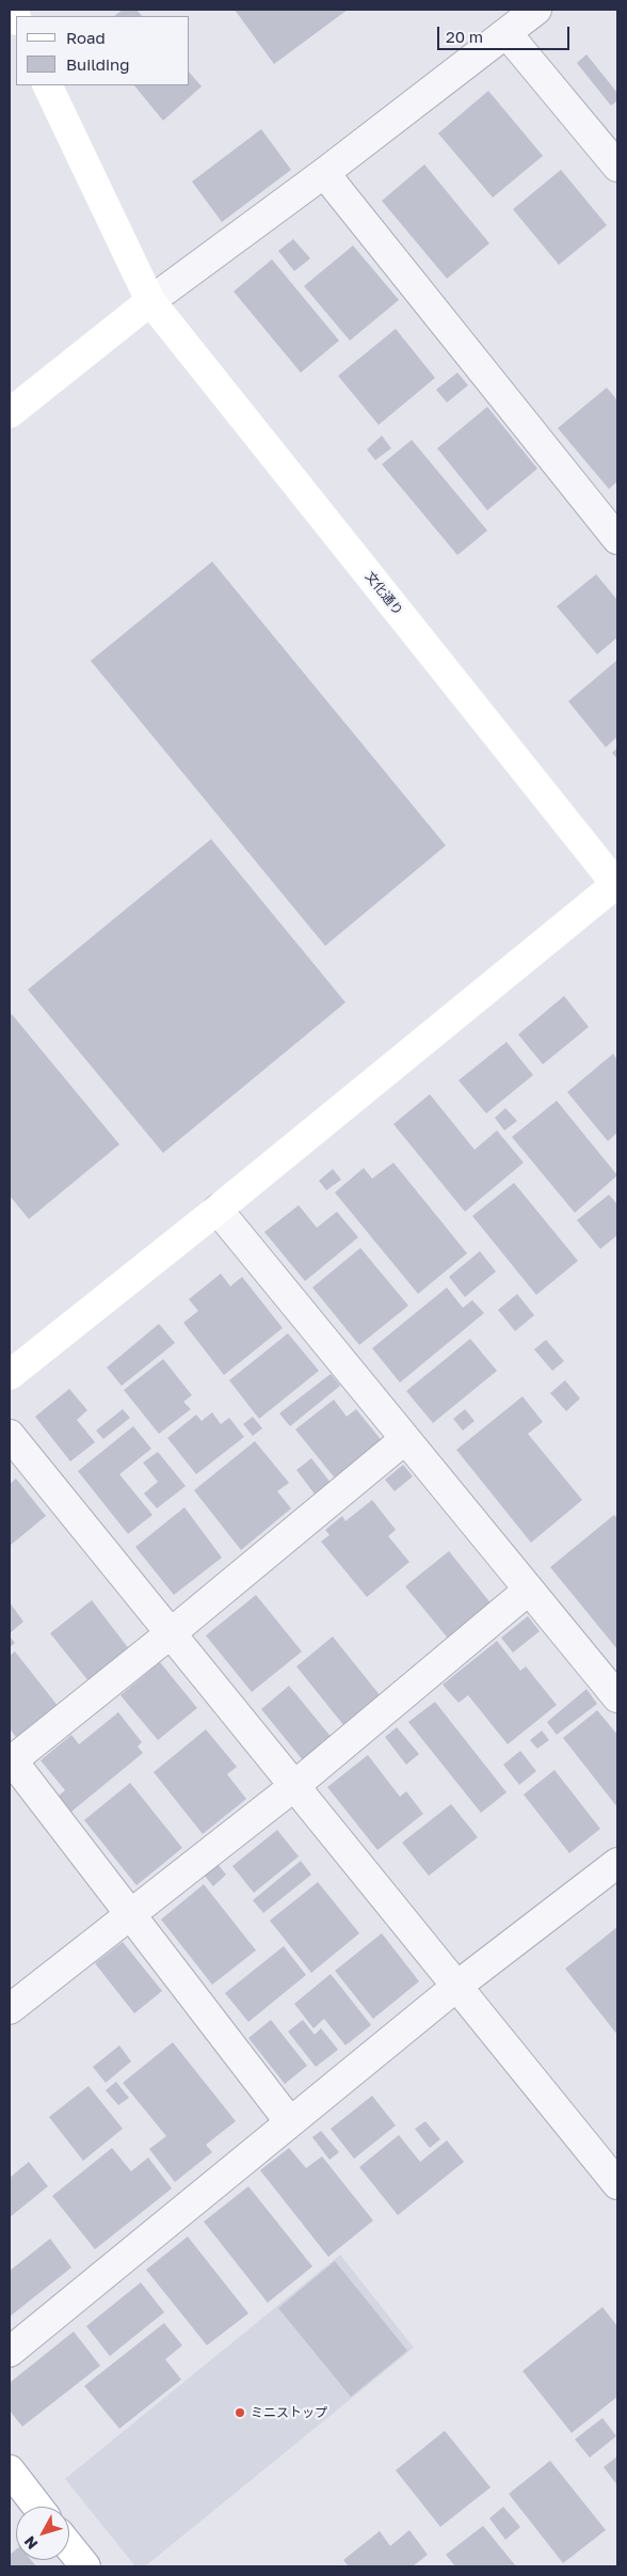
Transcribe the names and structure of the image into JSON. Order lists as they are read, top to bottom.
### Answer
{
  "streets": {
    "street": ["文化通り"]
  },
  "places": ["ミニストップ"],
  "legend": ["Road", "Building"],
  "scale_bar": "20 m",
  "north": "bottom left"
}
